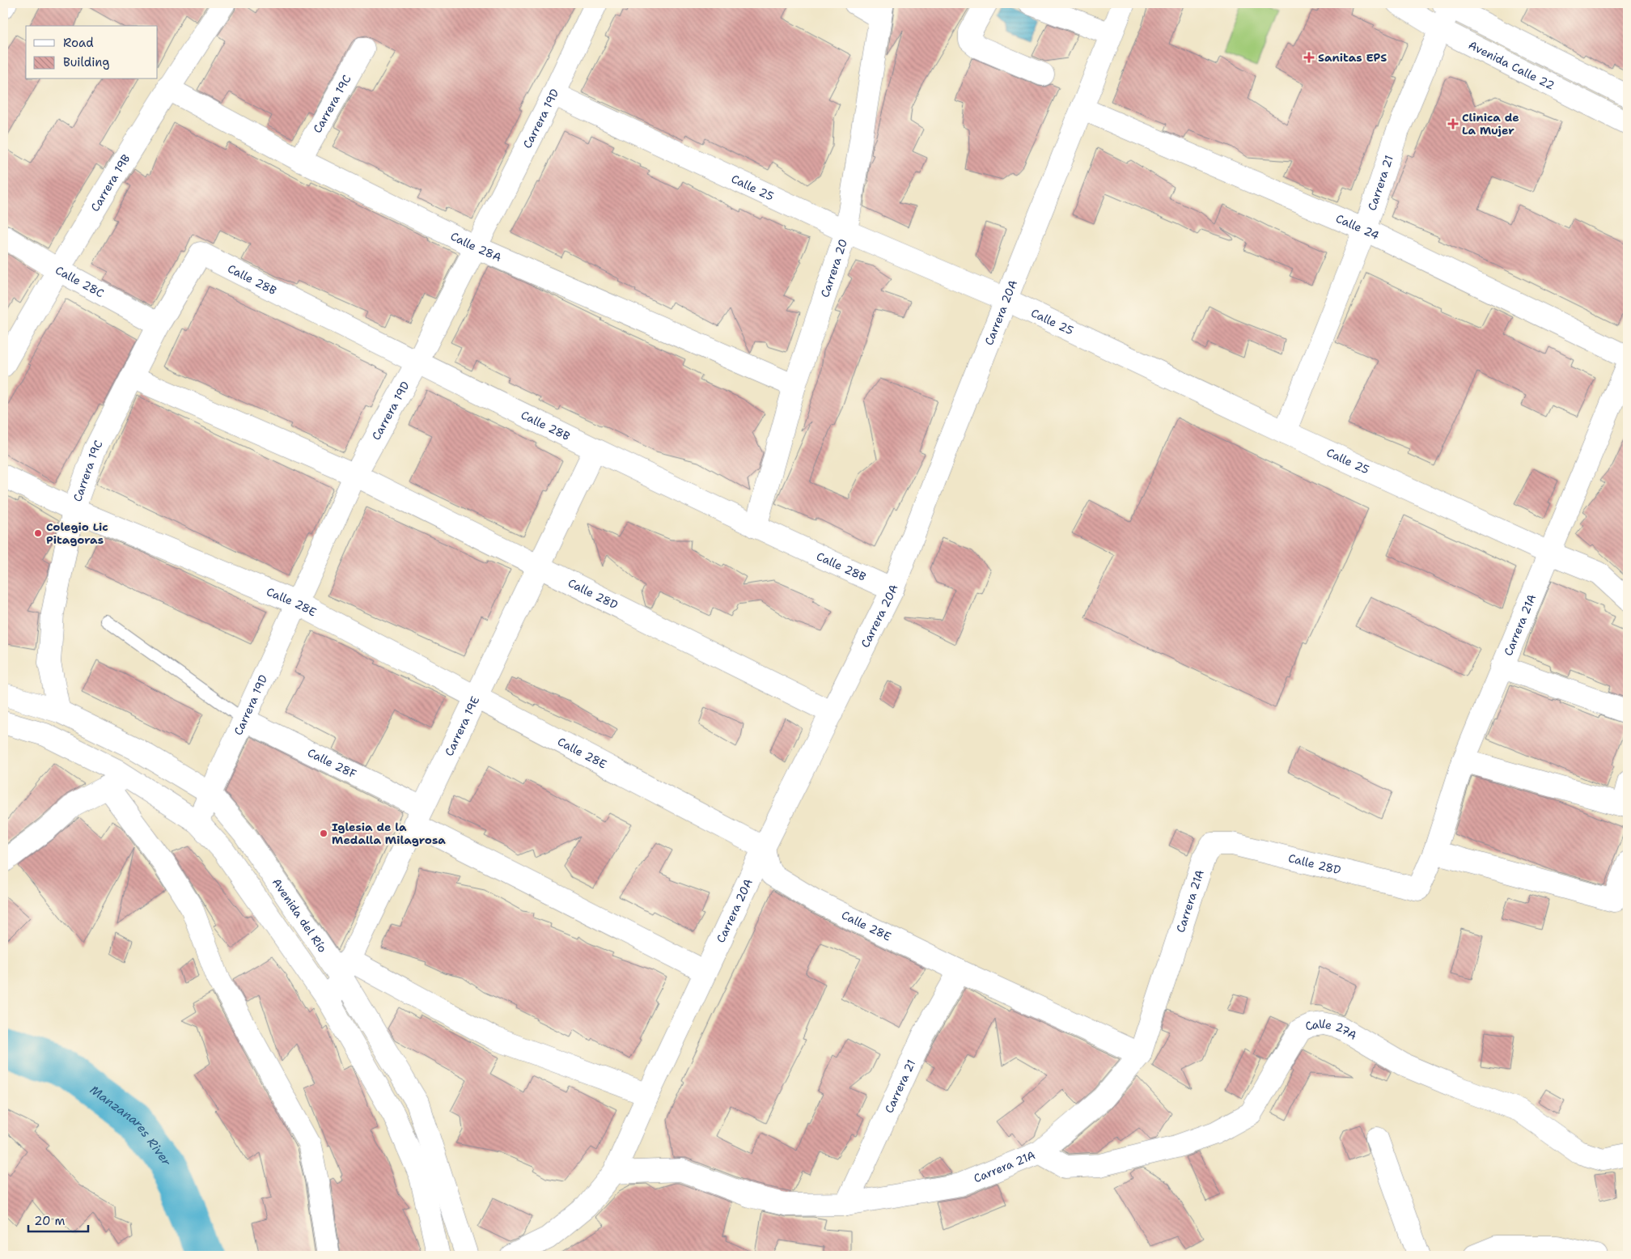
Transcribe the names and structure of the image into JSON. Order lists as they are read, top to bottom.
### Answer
{
  "streets": {
    "street": [
      "Avenida Calle 22",
      "Carrera 19C",
      "Carrera 19D",
      "Carrera 19B",
      "Carrera 21",
      "Calle 25",
      "Calle 24",
      "Calle 28A",
      "Carrera 20",
      "Calle 28B",
      "Calle 28C",
      "Carrera 20A",
      "Calle 28D",
      "Calle 28E",
      "Carrera 21A",
      "Carrera 19E",
      "Calle 28F",
      "Avenida del Río",
      "Calle 27A"
    ]
  },
  "crossings": [
    ["Avenida Calle 22", "Carrera 21"],
    ["Carrera 19C", "Calle 28A"],
    ["Carrera 19C", "Calle 28B"],
    ["Carrera 19C", "Calle 28C"],
    ["Carrera 19C", "Calle 28D"],
    ["Carrera 19C", "Calle 28E"],
    ["Carrera 19C", "Avenida del Río"],
    ["Carrera 19D", "Calle 25"],
    ["Carrera 19D", "Calle 28A"],
    ["Carrera 19D", "Calle 28B"],
    ["Carrera 19D", "Calle 28D"],
    ["Carrera 19D", "Calle 28E"],
    ["Carrera 19D", "Calle 28F"],
    ["Carrera 19D", "Avenida del Río"],
    ["Carrera 19B", "Calle 28A"],
    ["Carrera 19B", "Calle 28C"],
    ["Carrera 21", "Calle 25"],
    ["Carrera 21", "Calle 24"],
    ["Carrera 21", "Calle 28E"],
    ["Carrera 21", "Carrera 21A"],
    ["Calle 25", "Carrera 20"],
    ["Calle 25", "Carrera 20A"],
    ["Calle 25", "Carrera 21A"],
    ["Calle 24", "Carrera 20A"],
    ["Calle 28A", "Carrera 20"],
    ["Carrera 20", "Calle 28B"],
    ["Calle 28B", "Carrera 20A"],
    ["Calle 28B", "Carrera 19E"],
    ["Carrera 20A", "Calle 28D"],
    ["Carrera 20A", "Calle 28E"],
    ["Carrera 20A", "Carrera 21A"],
    ["Carrera 20A", "Calle 28F"],
    ["Calle 28D", "Carrera 21A"],
    ["Calle 28D", "Carrera 19E"],
    ["Calle 28E", "Carrera 21A"],
    ["Calle 28E", "Carrera 19E"],
    ["Carrera 21A", "Calle 27A"],
    ["Carrera 19E", "Calle 28F"],
    ["Carrera 19E", "Avenida del Río"]
  ],
  "water": ["Manzanares River"],
  "places": {
    "health": ["Sanitas EPS", "Clinica de La Mujer"],
    "other": ["Colegio Lic Pitagoras", "Iglesia de la Medalla Milagrosa"]
  },
  "legend": ["Road", "Building"],
  "scale_bar": "20 m"
}
